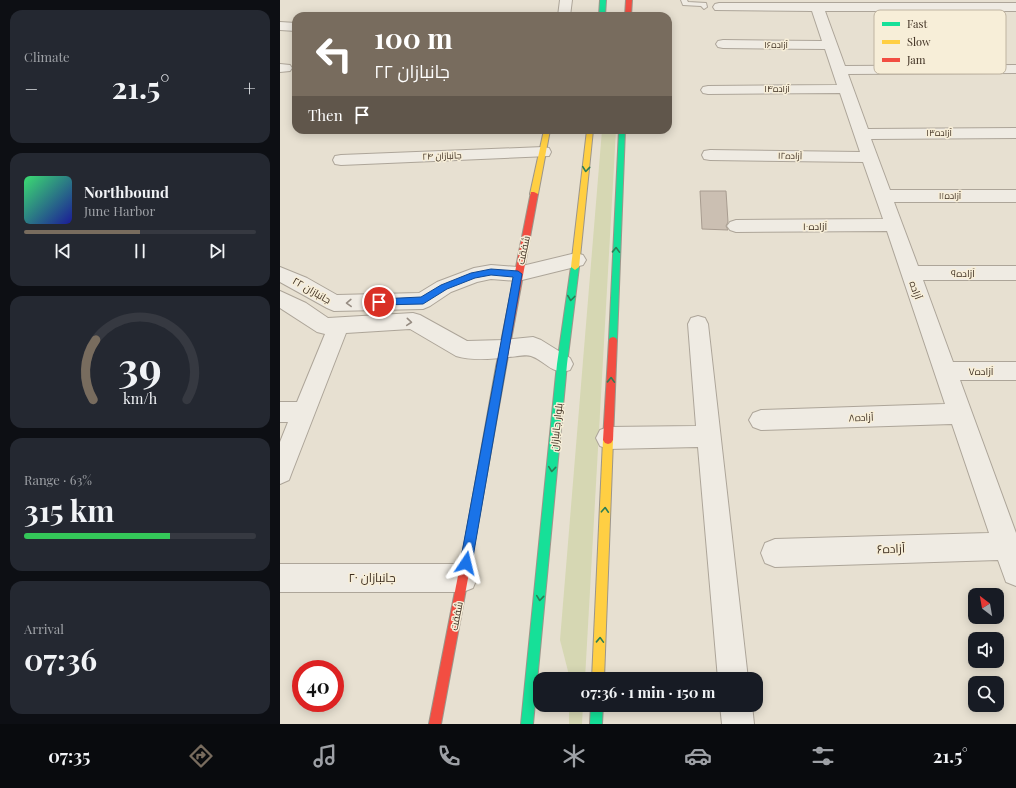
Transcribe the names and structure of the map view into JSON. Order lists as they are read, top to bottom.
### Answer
{
  "streets": {
    "main road": ["شفقت", "بلوار جانبازان"],
    "street": [
      "آزاده۱۶",
      "آزاده۱۴",
      "آزاده۱۳",
      "جانبازان ۲۴",
      "آزاده۱۲",
      "آزاده۱۱",
      "آزاده۱۰",
      "آزاده۹",
      "جانبازان ۲۲",
      "آزاده",
      "آزاده۷",
      "آزاده۸",
      "آزاده۶",
      "جانبازان ۲۰"
    ]
  },
  "crossings": [
    ["آزاده۱۶", "آزاده"],
    ["آزاده۱۴", "آزاده"],
    ["آزاده۱۳", "آزاده"],
    ["جانبازان ۲۴", "شفقت"],
    ["آزاده۱۲", "آزاده"],
    ["آزاده۱۱", "آزاده"],
    ["آزاده۱۰", "آزاده"],
    ["شفقت", "جانبازان ۲۲"],
    ["شفقت", "جانبازان ۲۰"],
    ["آزاده۹", "آزاده"],
    ["جانبازان ۲۲", "بلوار جانبازان"],
    ["آزاده", "آزاده۷"],
    ["آزاده", "آزاده۸"],
    ["آزاده", "آزاده۶"]
  ],
  "legend": ["Fast", "Slow", "Jam"],
  "north": "top left",
  "page": {
    "tile": [
      "Climate",
      ["Range · 63%", "315 km"],
      ["Arrival", "07:36"]
    ],
    "turn": ["100 m", "جانبازان ۲۲"],
    "heat": ["−", "21.5°", "+"],
    "then": "Then",
    "song": ["Northbound", "June Harbor"],
    "limit": "40",
    "trip": "07:36 · 1 min · 150 m",
    "tabs": ["07:35", "21.5°"],
    "gauge": ["39", "km/h"]
  }
}
